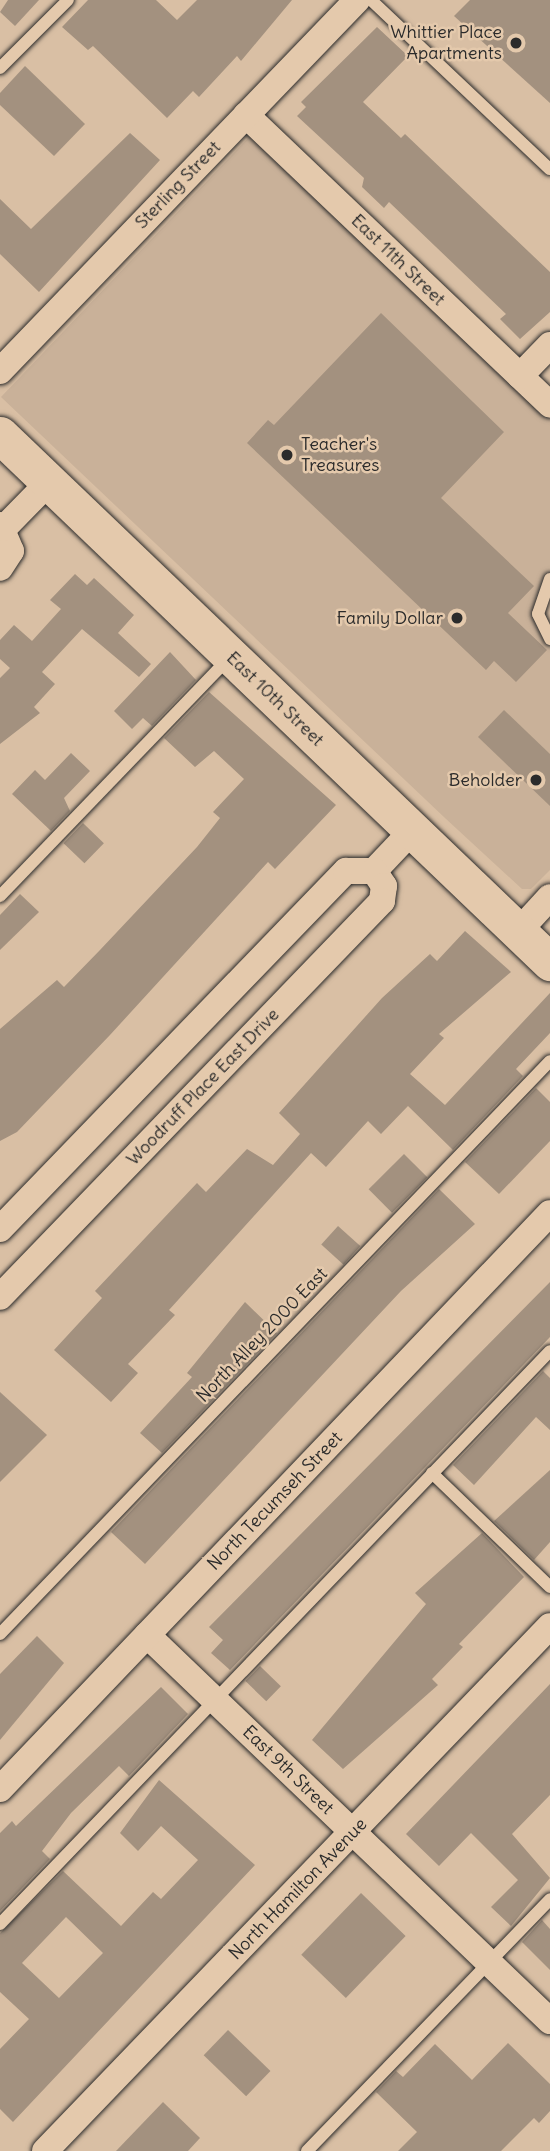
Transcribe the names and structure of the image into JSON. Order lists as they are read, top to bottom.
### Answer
{
  "streets": {
    "main road": ["East 10th Street"],
    "street": [
      "Sterling Street",
      "East 11th Street",
      "Woodruff Place East Drive",
      "North Tecumseh Street",
      "East 9th Street",
      "North Hamilton Avenue"
    ],
    "lane": ["North Alley 2000 East"]
  },
  "crossings": [
    ["Sterling Street", "East 11th Street"],
    ["North Tecumseh Street", "East 9th Street"],
    ["East 9th Street", "North Hamilton Avenue"]
  ],
  "places": [
    "Whittier Place Apartments",
    "Teacher's Treasures",
    "Family Dollar",
    "Beholder"
  ]
}
